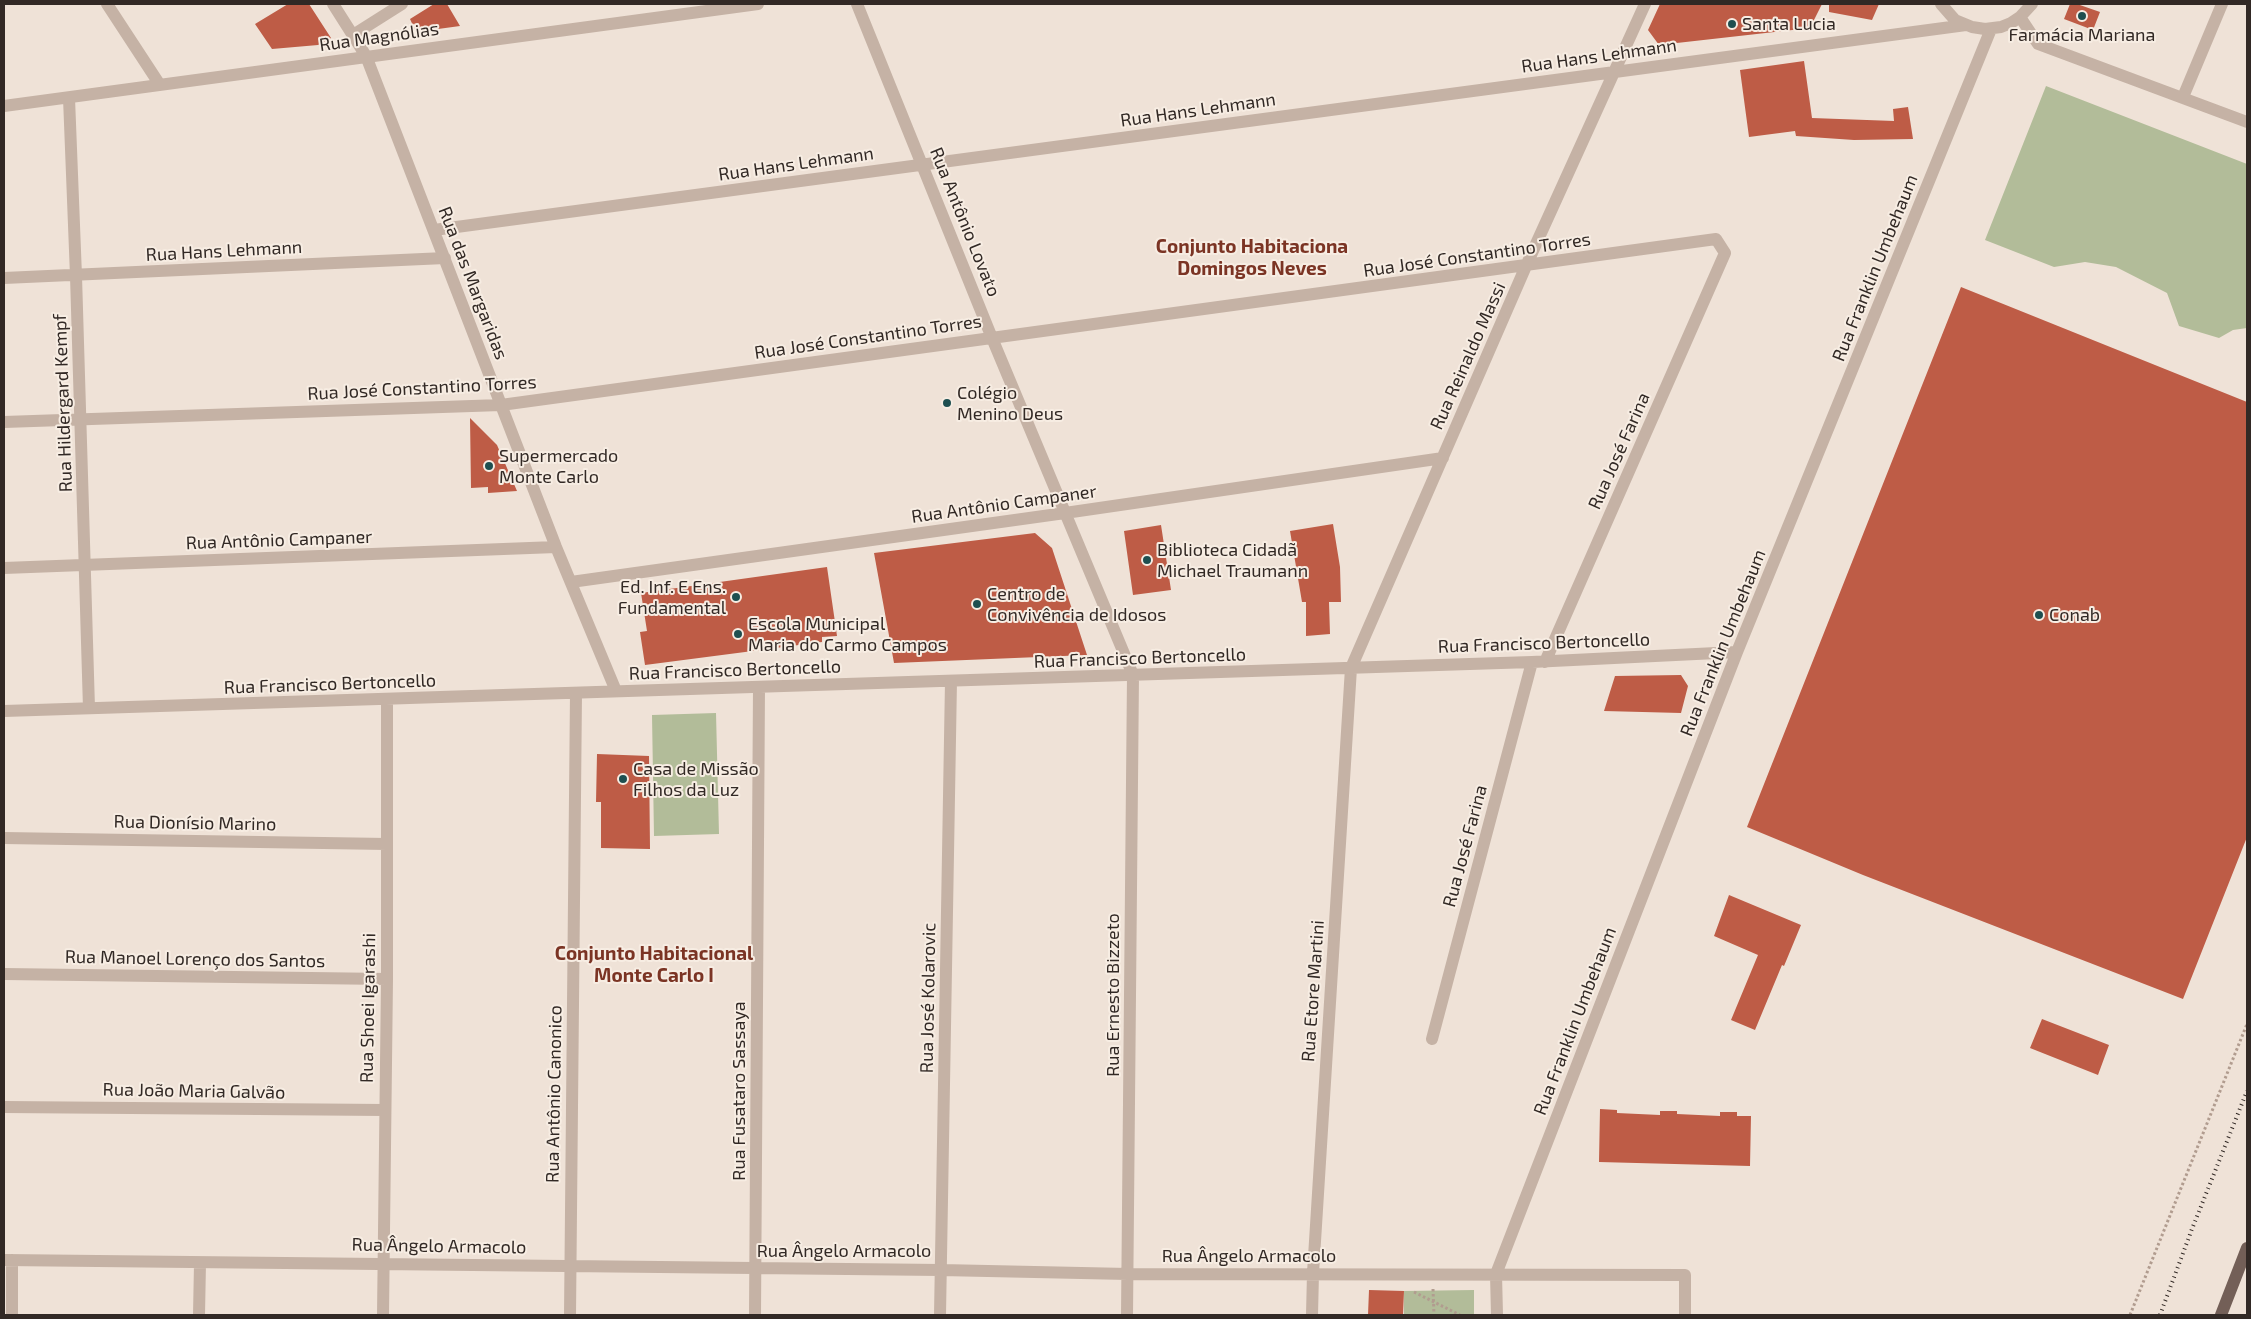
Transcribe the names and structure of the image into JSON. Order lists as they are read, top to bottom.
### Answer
{
  "streets": {
    "street": [
      "Rua Magnólias",
      "Rua Hans Lehmann",
      "Rua Antônio Lovato",
      "Rua José Constantino Torres",
      "Rua Franklin Umbehaum",
      "Rua das Margaridas",
      "Rua Reinaldo Massi",
      "Rua Hildergard Kempf",
      "Rua José Farina",
      "Rua Antônio Campaner",
      "Rua Francisco Bertoncello",
      "Rua Dionísio Marino",
      "Rua Manoel Lorenço dos Santos",
      "Rua Etore Martini",
      "Rua Ernesto Bizzeto",
      "Rua José Kolarovic",
      "Rua Shoei Igarashi",
      "Rua João Maria Galvão",
      "Rua Fusataro Sassaya",
      "Rua Antônio Canonico",
      "Rua Ângelo Armacolo"
    ]
  },
  "crossings": [
    ["Rua Magnólias", "Rua das Margaridas"],
    ["Rua Magnólias", "Rua Hildergard Kempf"],
    ["Rua Hans Lehmann", "Rua Antônio Lovato"],
    ["Rua Hans Lehmann", "Rua das Margaridas"],
    ["Rua Hans Lehmann", "Rua Reinaldo Massi"],
    ["Rua Hans Lehmann", "Rua Hildergard Kempf"],
    ["Rua Antônio Lovato", "Rua José Constantino Torres"],
    ["Rua Antônio Lovato", "Rua Antônio Campaner"],
    ["Rua Antônio Lovato", "Rua Francisco Bertoncello"],
    ["Rua Antônio Lovato", "Rua Ernesto Bizzeto"],
    ["Rua José Constantino Torres", "Rua das Margaridas"],
    ["Rua José Constantino Torres", "Rua Reinaldo Massi"],
    ["Rua José Constantino Torres", "Rua Hildergard Kempf"],
    ["Rua José Constantino Torres", "Rua José Farina"],
    ["Rua Franklin Umbehaum", "Rua Francisco Bertoncello"],
    ["Rua Franklin Umbehaum", "Rua Ângelo Armacolo"],
    ["Rua das Margaridas", "Rua Antônio Campaner"],
    ["Rua das Margaridas", "Rua Francisco Bertoncello"],
    ["Rua Reinaldo Massi", "Rua Antônio Campaner"],
    ["Rua Reinaldo Massi", "Rua Francisco Bertoncello"],
    ["Rua Reinaldo Massi", "Rua Etore Martini"],
    ["Rua Hildergard Kempf", "Rua Antônio Campaner"],
    ["Rua Hildergard Kempf", "Rua Francisco Bertoncello"],
    ["Rua José Farina", "Rua Francisco Bertoncello"],
    ["Rua Francisco Bertoncello", "Rua Etore Martini"],
    ["Rua Francisco Bertoncello", "Rua Ernesto Bizzeto"],
    ["Rua Francisco Bertoncello", "Rua José Kolarovic"],
    ["Rua Francisco Bertoncello", "Rua Shoei Igarashi"],
    ["Rua Francisco Bertoncello", "Rua Fusataro Sassaya"],
    ["Rua Francisco Bertoncello", "Rua Antônio Canonico"],
    ["Rua Dionísio Marino", "Rua Shoei Igarashi"],
    ["Rua Manoel Lorenço dos Santos", "Rua Shoei Igarashi"],
    ["Rua Etore Martini", "Rua Ângelo Armacolo"],
    ["Rua Ernesto Bizzeto", "Rua Ângelo Armacolo"],
    ["Rua José Kolarovic", "Rua Ângelo Armacolo"],
    ["Rua Shoei Igarashi", "Rua João Maria Galvão"],
    ["Rua Shoei Igarashi", "Rua Ângelo Armacolo"],
    ["Rua Fusataro Sassaya", "Rua Ângelo Armacolo"],
    ["Rua Antônio Canonico", "Rua Ângelo Armacolo"]
  ],
  "districts": ["Conjunto Habitaciona Domingos Neves", "Conjunto Habitacional Monte Carlo I"],
  "places": [
    "Farmácia Mariana",
    "Santa Lucia",
    "Colégio Menino Deus",
    "Supermercado Monte Carlo",
    "Biblioteca Cidadã Michael Traumann",
    "Ed. Inf. E Ens. Fundamental",
    "Centro de Convivência de Idosos",
    "Conab",
    "Escola Municipal Maria do Carmo Campos",
    "Casa de Missão Filhos da Luz"
  ]
}
